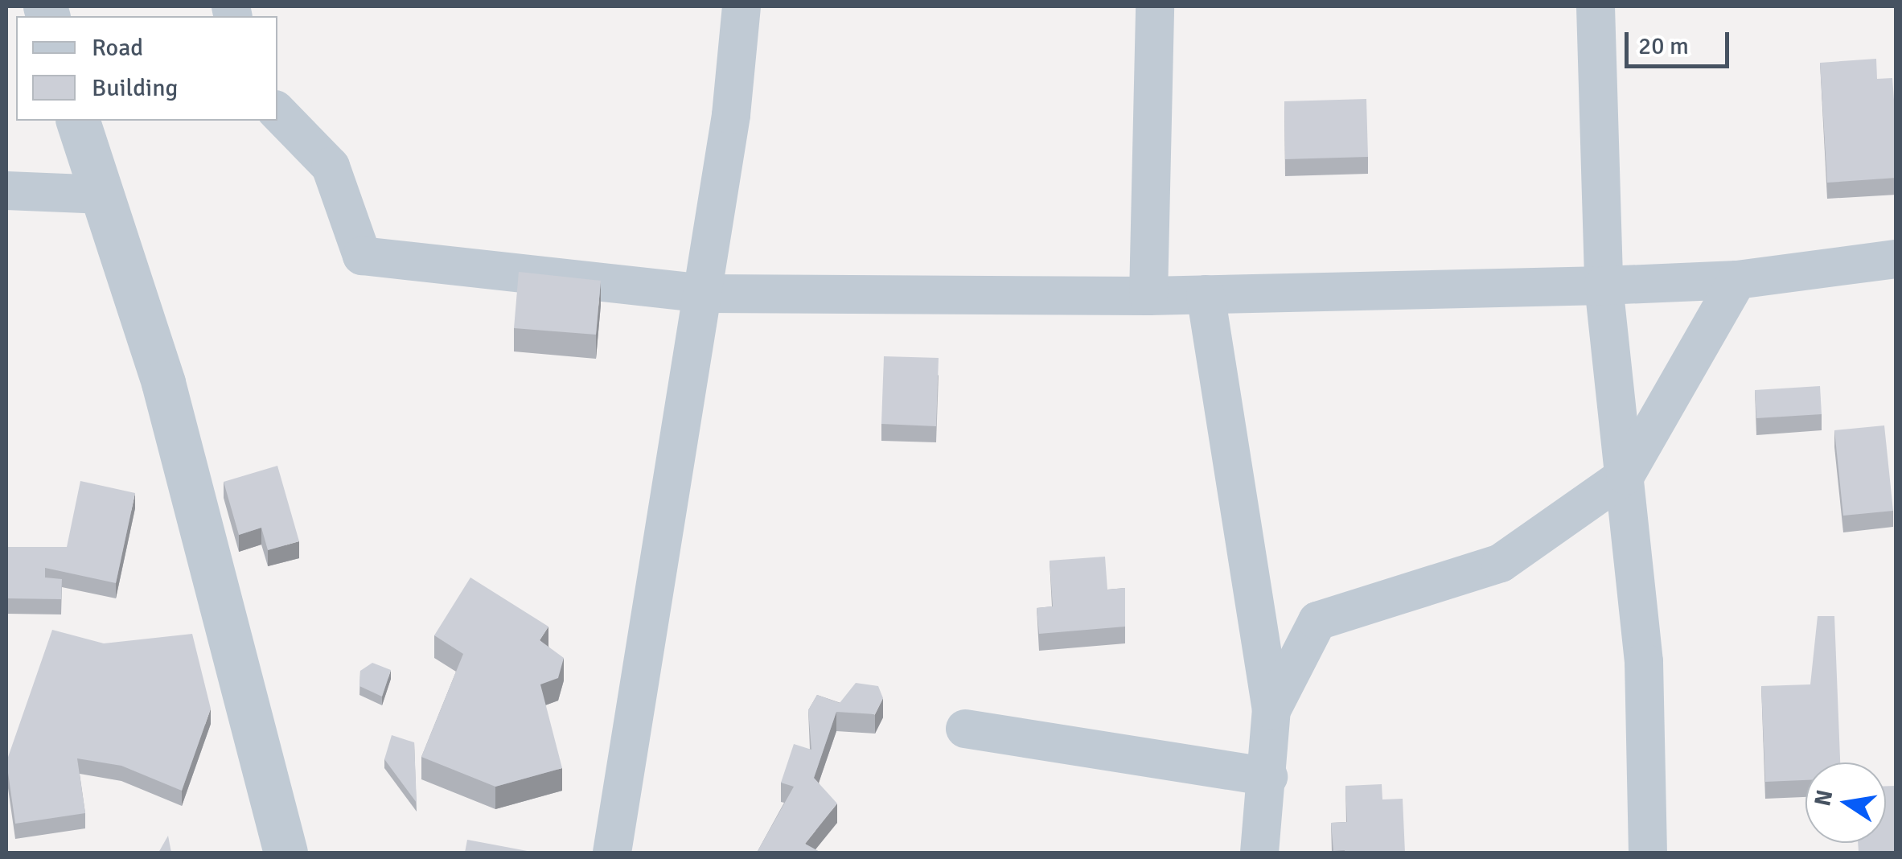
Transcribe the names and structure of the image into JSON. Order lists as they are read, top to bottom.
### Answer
{
  "legend": ["Road", "Building"],
  "scale_bar": "20 m",
  "north": "left"
}
